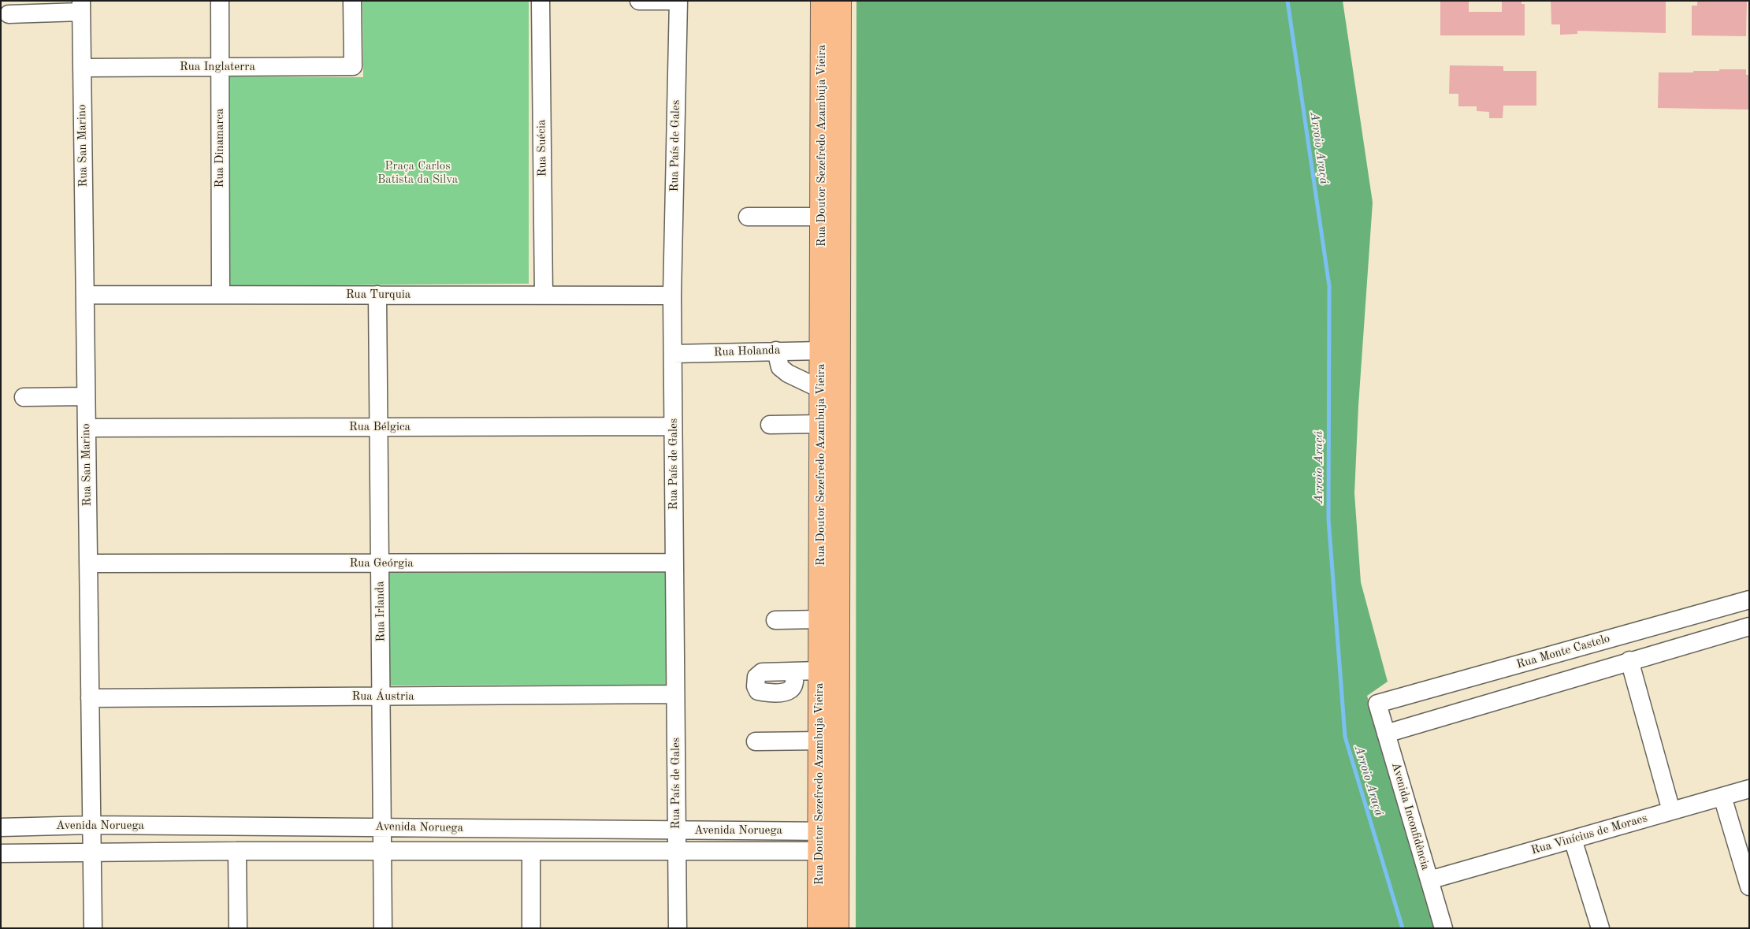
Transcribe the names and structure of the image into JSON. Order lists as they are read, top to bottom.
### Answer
{
  "streets": {
    "main road": ["Rua Doutor Sezefredo Azambuja Vieira"],
    "street": [
      "Rua Inglaterra",
      "Rua San Marino",
      "Rua País de Gales",
      "Rua Dinamarca",
      "Rua Suécia",
      "Rua Turquia",
      "Rua Holanda",
      "Rua Bélgica",
      "Rua Geórgia",
      "Rua Irlanda",
      "Rua Monte Castelo",
      "Rua Áustria",
      "Avenida Inconfidência",
      "Avenida Noruega",
      "Rua Vinícius de Moraes"
    ]
  },
  "crossings": [
    ["Rua Inglaterra", "Rua San Marino"],
    ["Rua Inglaterra", "Rua Dinamarca"],
    ["Rua San Marino", "Rua Turquia"],
    ["Rua San Marino", "Rua Bélgica"],
    ["Rua San Marino", "Rua Geórgia"],
    ["Rua San Marino", "Rua Áustria"],
    ["Rua San Marino", "Avenida Noruega"],
    ["Rua País de Gales", "Rua Turquia"],
    ["Rua País de Gales", "Rua Holanda"],
    ["Rua País de Gales", "Rua Bélgica"],
    ["Rua País de Gales", "Rua Geórgia"],
    ["Rua País de Gales", "Rua Áustria"],
    ["Rua País de Gales", "Avenida Noruega"],
    ["Rua Doutor Sezefredo Azambuja Vieira", "Rua Holanda"],
    ["Rua Doutor Sezefredo Azambuja Vieira", "Avenida Noruega"],
    ["Rua Dinamarca", "Rua Turquia"],
    ["Rua Suécia", "Rua Turquia"],
    ["Rua Turquia", "Rua Irlanda"],
    ["Rua Bélgica", "Rua Irlanda"],
    ["Rua Geórgia", "Rua Irlanda"],
    ["Rua Irlanda", "Rua Áustria"],
    ["Rua Irlanda", "Avenida Noruega"],
    ["Rua Monte Castelo", "Avenida Inconfidência"],
    ["Avenida Inconfidência", "Rua Vinícius de Moraes"]
  ],
  "water": ["Arroio Araçá"],
  "parks": ["Praça Carlos Batista da Silva"]
}
